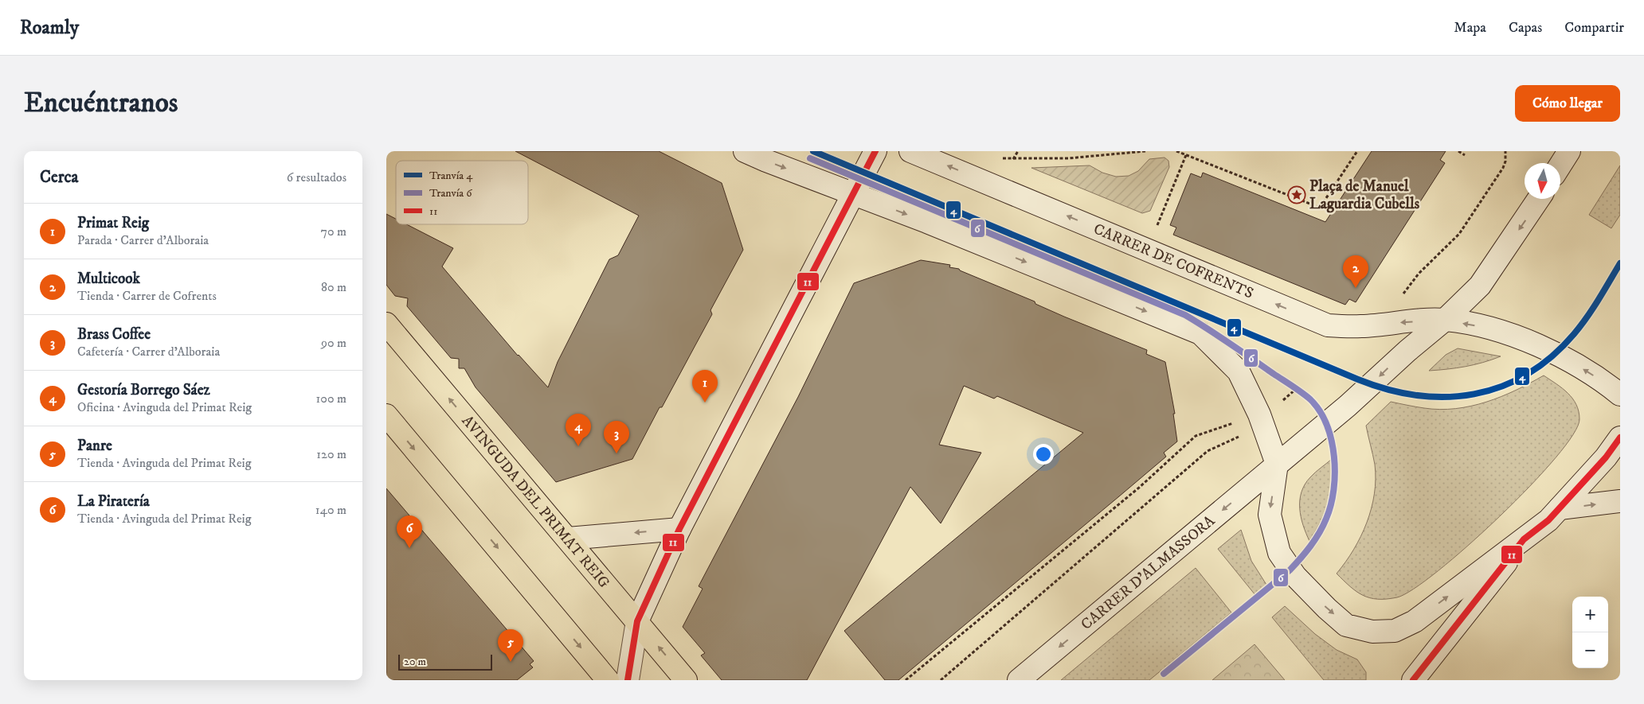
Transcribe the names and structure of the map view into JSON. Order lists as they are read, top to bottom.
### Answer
{
  "streets": {
    "main road": ["AVINGUDA DEL PRIMAT REIG"],
    "street": ["CARRER DE COFRENTS", "CARRER D'ALMASSORA"]
  },
  "crossings": [
    ["CARRER DE COFRENTS", "CARRER D'ALMASSORA"]
  ],
  "one_way": ["CARRER D'ALMASSORA"],
  "places": {
    "place": ["Plaça de Manuel Laguardia Cubells"]
  },
  "lines": ["tram line 4", "transit line 11", "tram line 6"],
  "legend": ["Tranvía 4", "Tranvía 6", "11"],
  "scale_bar": "20 m",
  "north": "bottom",
  "page": {
    "header": "Roamly",
    "nav": ["Mapa", "Capas", "Compartir"],
    "buttons": "Cómo llegar",
    "title": "Encuéntranos",
    "heading": ["Cerca", "6 resultados"],
    "list": [
      {
        "mark": "1",
        "name": "Primat Reig",
        "note": "Parada · Carrer d'Alboraia",
        "value": "70 m"
      },
      {
        "mark": "2",
        "name": "Multicook",
        "note": "Tienda · Carrer de Cofrents",
        "value": "80 m"
      },
      {
        "mark": "3",
        "name": "Brass Coffee",
        "note": "Cafetería · Carrer d'Alboraia",
        "value": "90 m"
      },
      {
        "mark": "4",
        "name": "Gestoría Borrego Sáez",
        "note": "Oficina · Avinguda del Primat Reig",
        "value": "100 m"
      },
      {
        "mark": "5",
        "name": "Panre",
        "note": "Tienda · Avinguda del Primat Reig",
        "value": "120 m"
      },
      {
        "mark": "6",
        "name": "La Piratería",
        "note": "Tienda · Avinguda del Primat Reig",
        "value": "140 m"
      }
    ],
    "pins": [
      "2",
      "1",
      "4",
      "3",
      "6",
      "5"
    ],
    "map_buttons": ["+", "−"],
    "scale": "20 m"
  }
}
